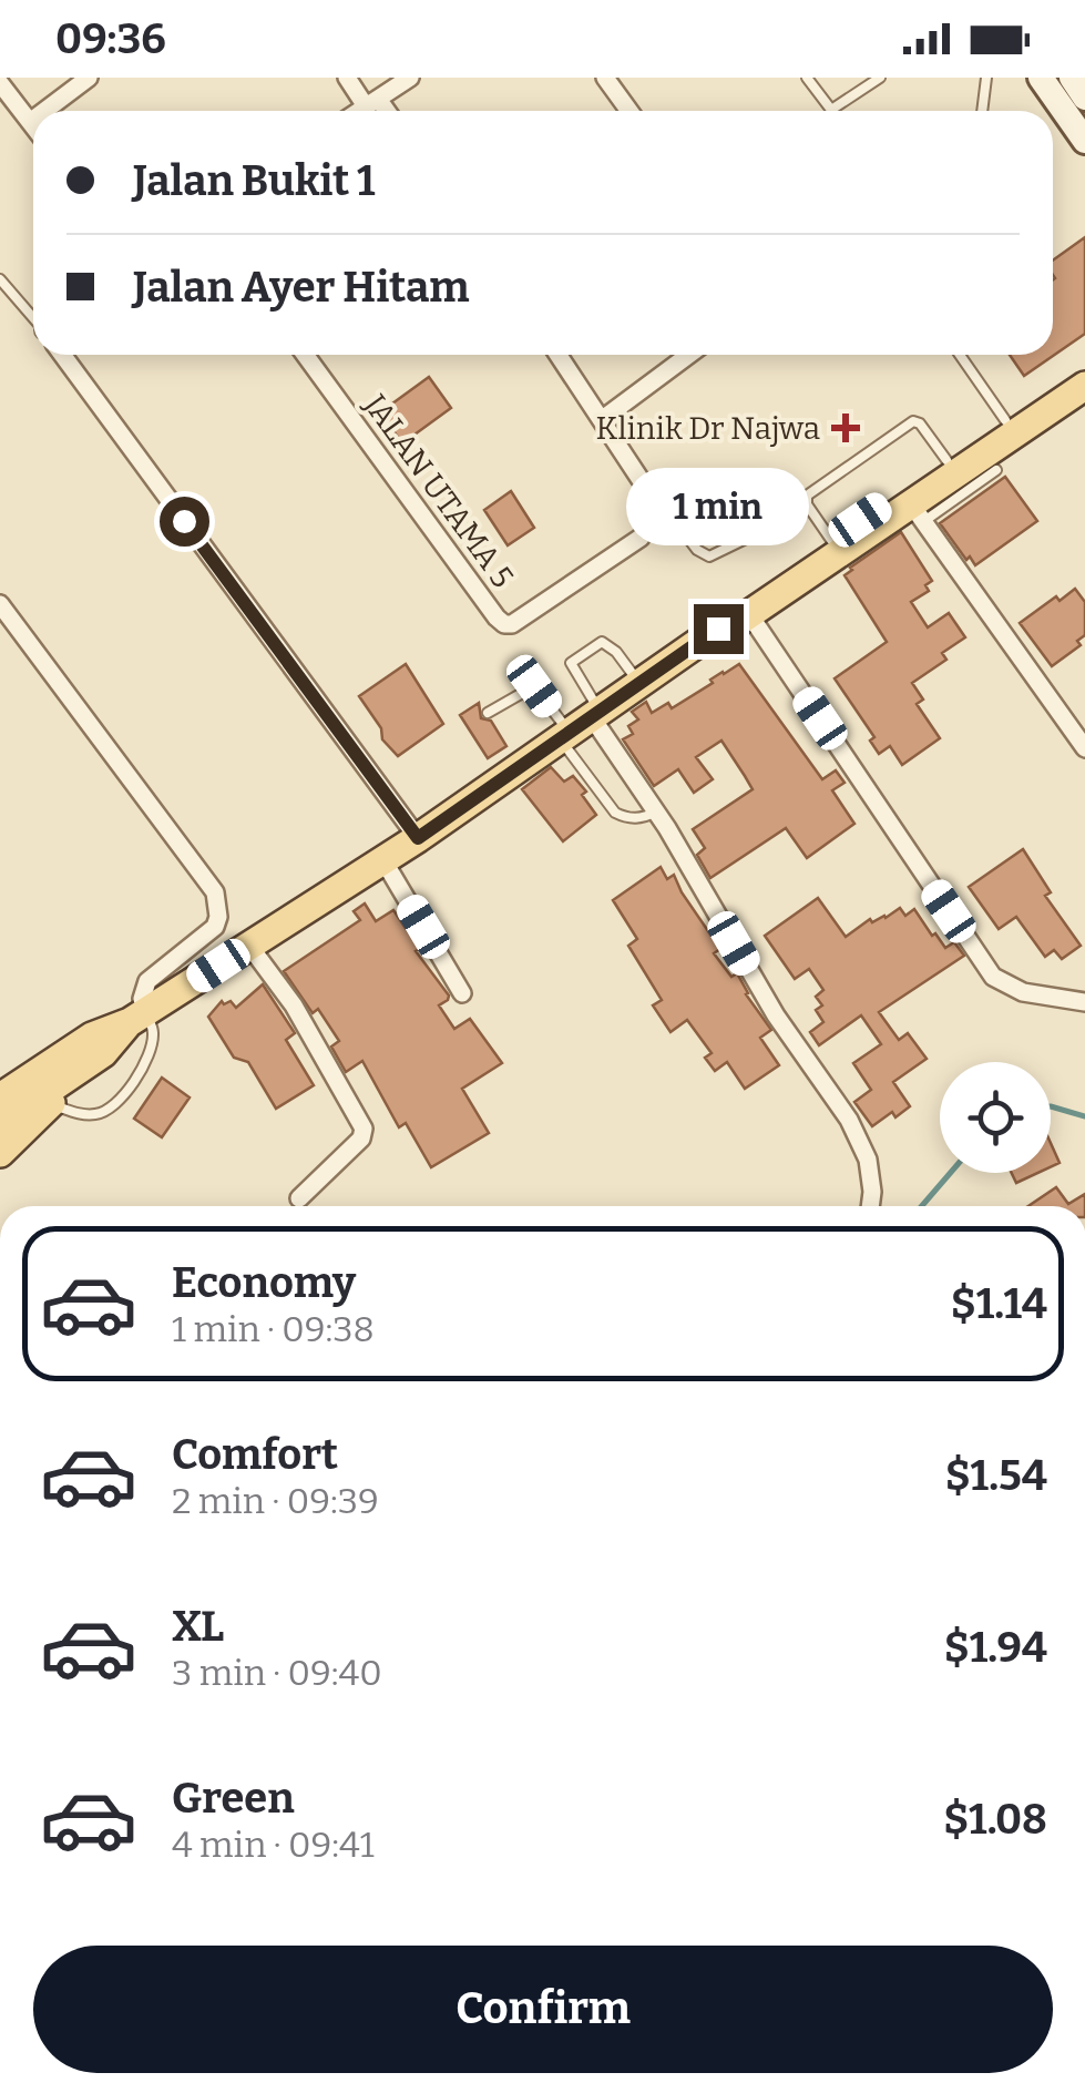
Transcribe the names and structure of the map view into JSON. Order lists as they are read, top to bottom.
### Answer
{
  "streets": {
    "street": ["JALAN UTAMA 5"]
  },
  "places": {
    "health": ["Klinik Dr Najwa"]
  },
  "page": {
    "status": "09:36",
    "banner": ["Jalan Bukit 1", "Jalan Ayer Hitam"],
    "bubble": "1 min",
    "list": [
      {
        "name": "Economy",
        "note": "1 min · 09:38",
        "value": "$1.14"
      },
      {
        "name": "Comfort",
        "note": "2 min · 09:39",
        "value": "$1.54"
      },
      {
        "name": "XL",
        "note": "3 min · 09:40",
        "value": "$1.94"
      },
      {
        "name": "Green",
        "note": "4 min · 09:41",
        "value": "$1.08"
      }
    ],
    "buttons": "Confirm"
  }
}
